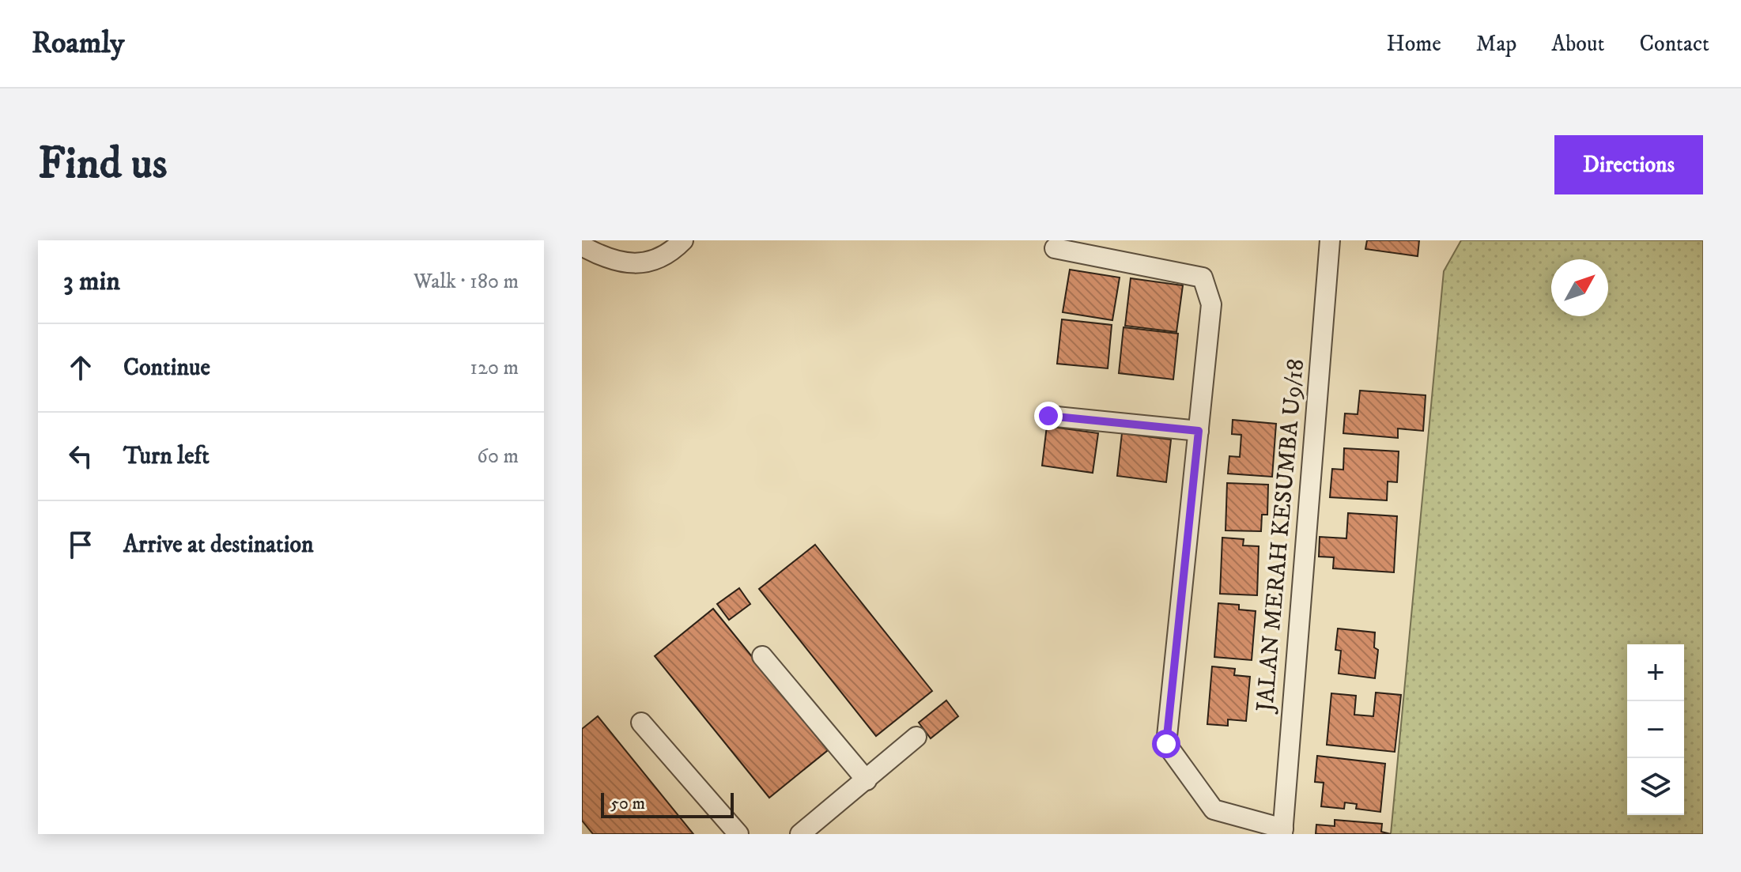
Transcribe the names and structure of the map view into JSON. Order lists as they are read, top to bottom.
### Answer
{
  "streets": {
    "street": ["JALAN MERAH KESUMBA U9/18"]
  },
  "scale_bar": "50 m",
  "north": "top right",
  "page": {
    "header": "Roamly",
    "nav": [
      "Home",
      "Map",
      "About",
      "Contact"
    ],
    "buttons": "Directions",
    "title": "Find us",
    "heading": ["3 min", "Walk · 180 m"],
    "list": [
      ["Continue", "120 m"],
      ["Turn left", "60 m"],
      "Arrive at destination"
    ],
    "map_buttons": ["+", "−"],
    "scale": "50 m"
  }
}
